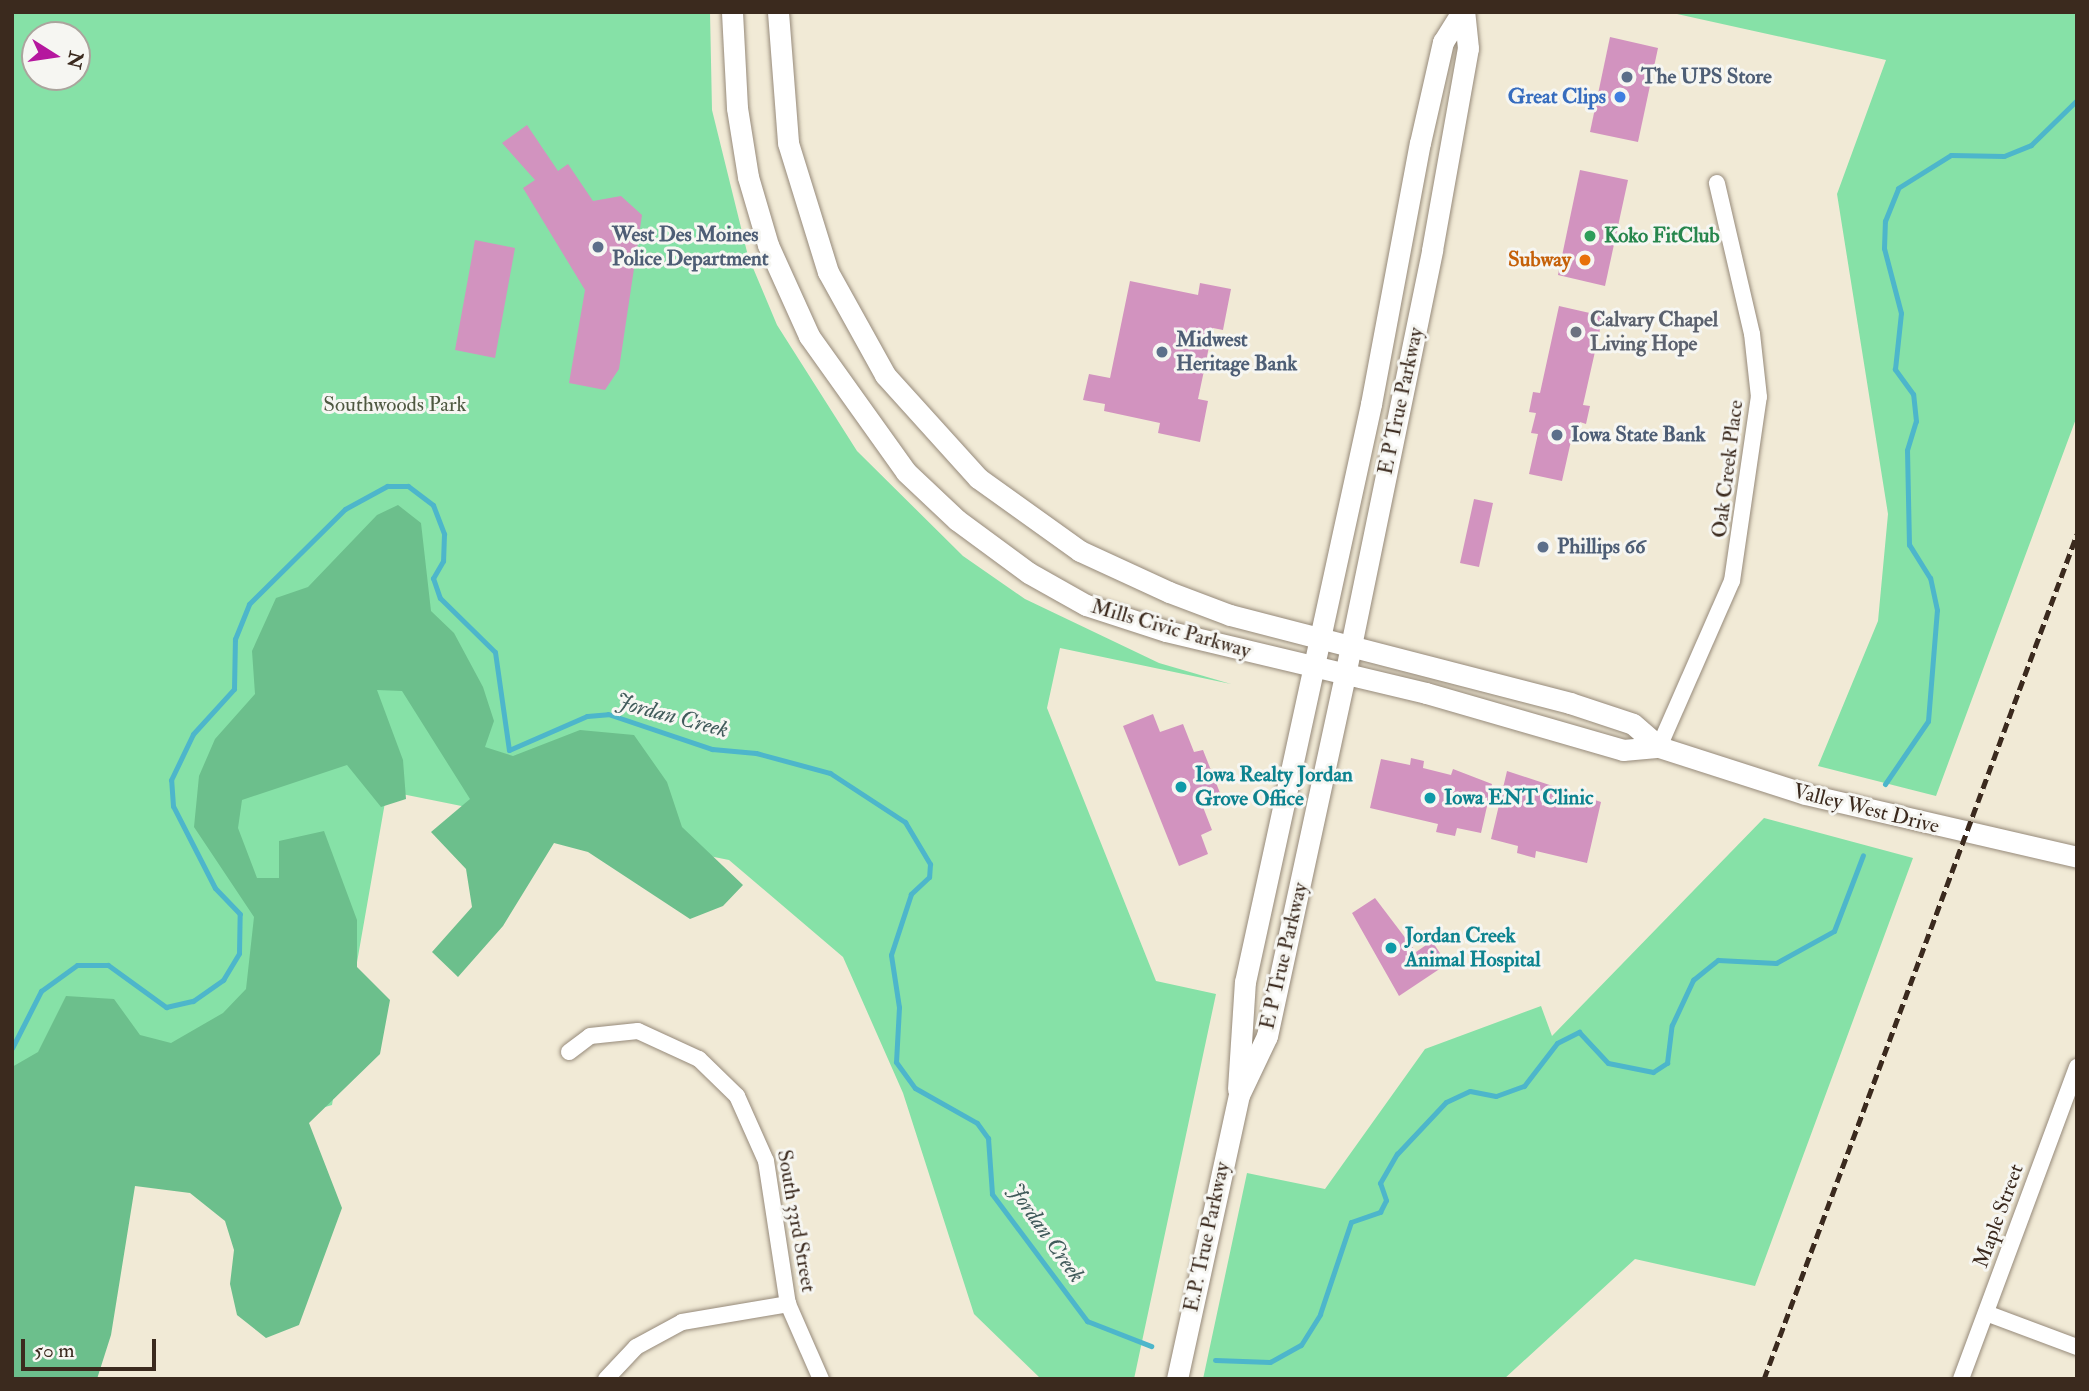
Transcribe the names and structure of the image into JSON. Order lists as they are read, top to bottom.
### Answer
{
  "streets": {
    "main road": [
      "E P True Parkway",
      "Mills Civic Parkway",
      "Valley West Drive",
      "E.P. True Parkway"
    ],
    "street": ["Oak Creek Place", "Maple Street", "South 33rd Street"]
  },
  "crossings": [
    ["E P True Parkway", "Mills Civic Parkway"],
    ["E P True Parkway", "Valley West Drive"],
    ["E P True Parkway", "E.P. True Parkway"],
    ["Oak Creek Place", "Valley West Drive"],
    ["Mills Civic Parkway", "Valley West Drive"]
  ],
  "water": ["Jordan Creek"],
  "parks": ["Southwoods Park"],
  "places": [
    "The UPS Store",
    "Great Clips",
    "Koko FitClub",
    "West Des Moines Police Department",
    "Subway",
    "Calvary Chapel Living Hope",
    "Midwest Heritage Bank",
    "Iowa State Bank",
    "Phillips 66",
    "Iowa Realty Jordan Grove Office",
    "Iowa ENT Clinic",
    "Jordan Creek Animal Hospital"
  ],
  "scale_bar": "50 m",
  "north": "right"
}
